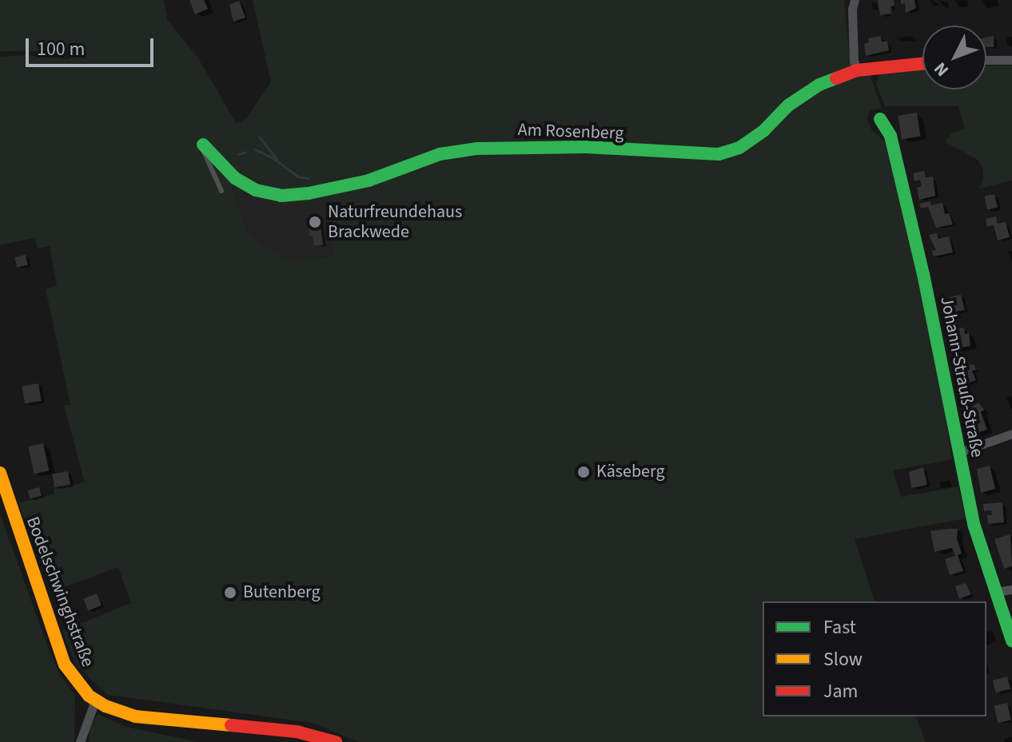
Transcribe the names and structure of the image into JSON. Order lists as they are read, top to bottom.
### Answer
{
  "streets": {
    "street": ["Am Rosenberg", "Johann-Strauß-Straße", "Bodelschwinghstraße"]
  },
  "places": ["Naturfreundehaus Brackwede", "Käseberg", "Butenberg"],
  "legend": ["Fast", "Slow", "Jam"],
  "scale_bar": "100 m",
  "north": "bottom left"
}
